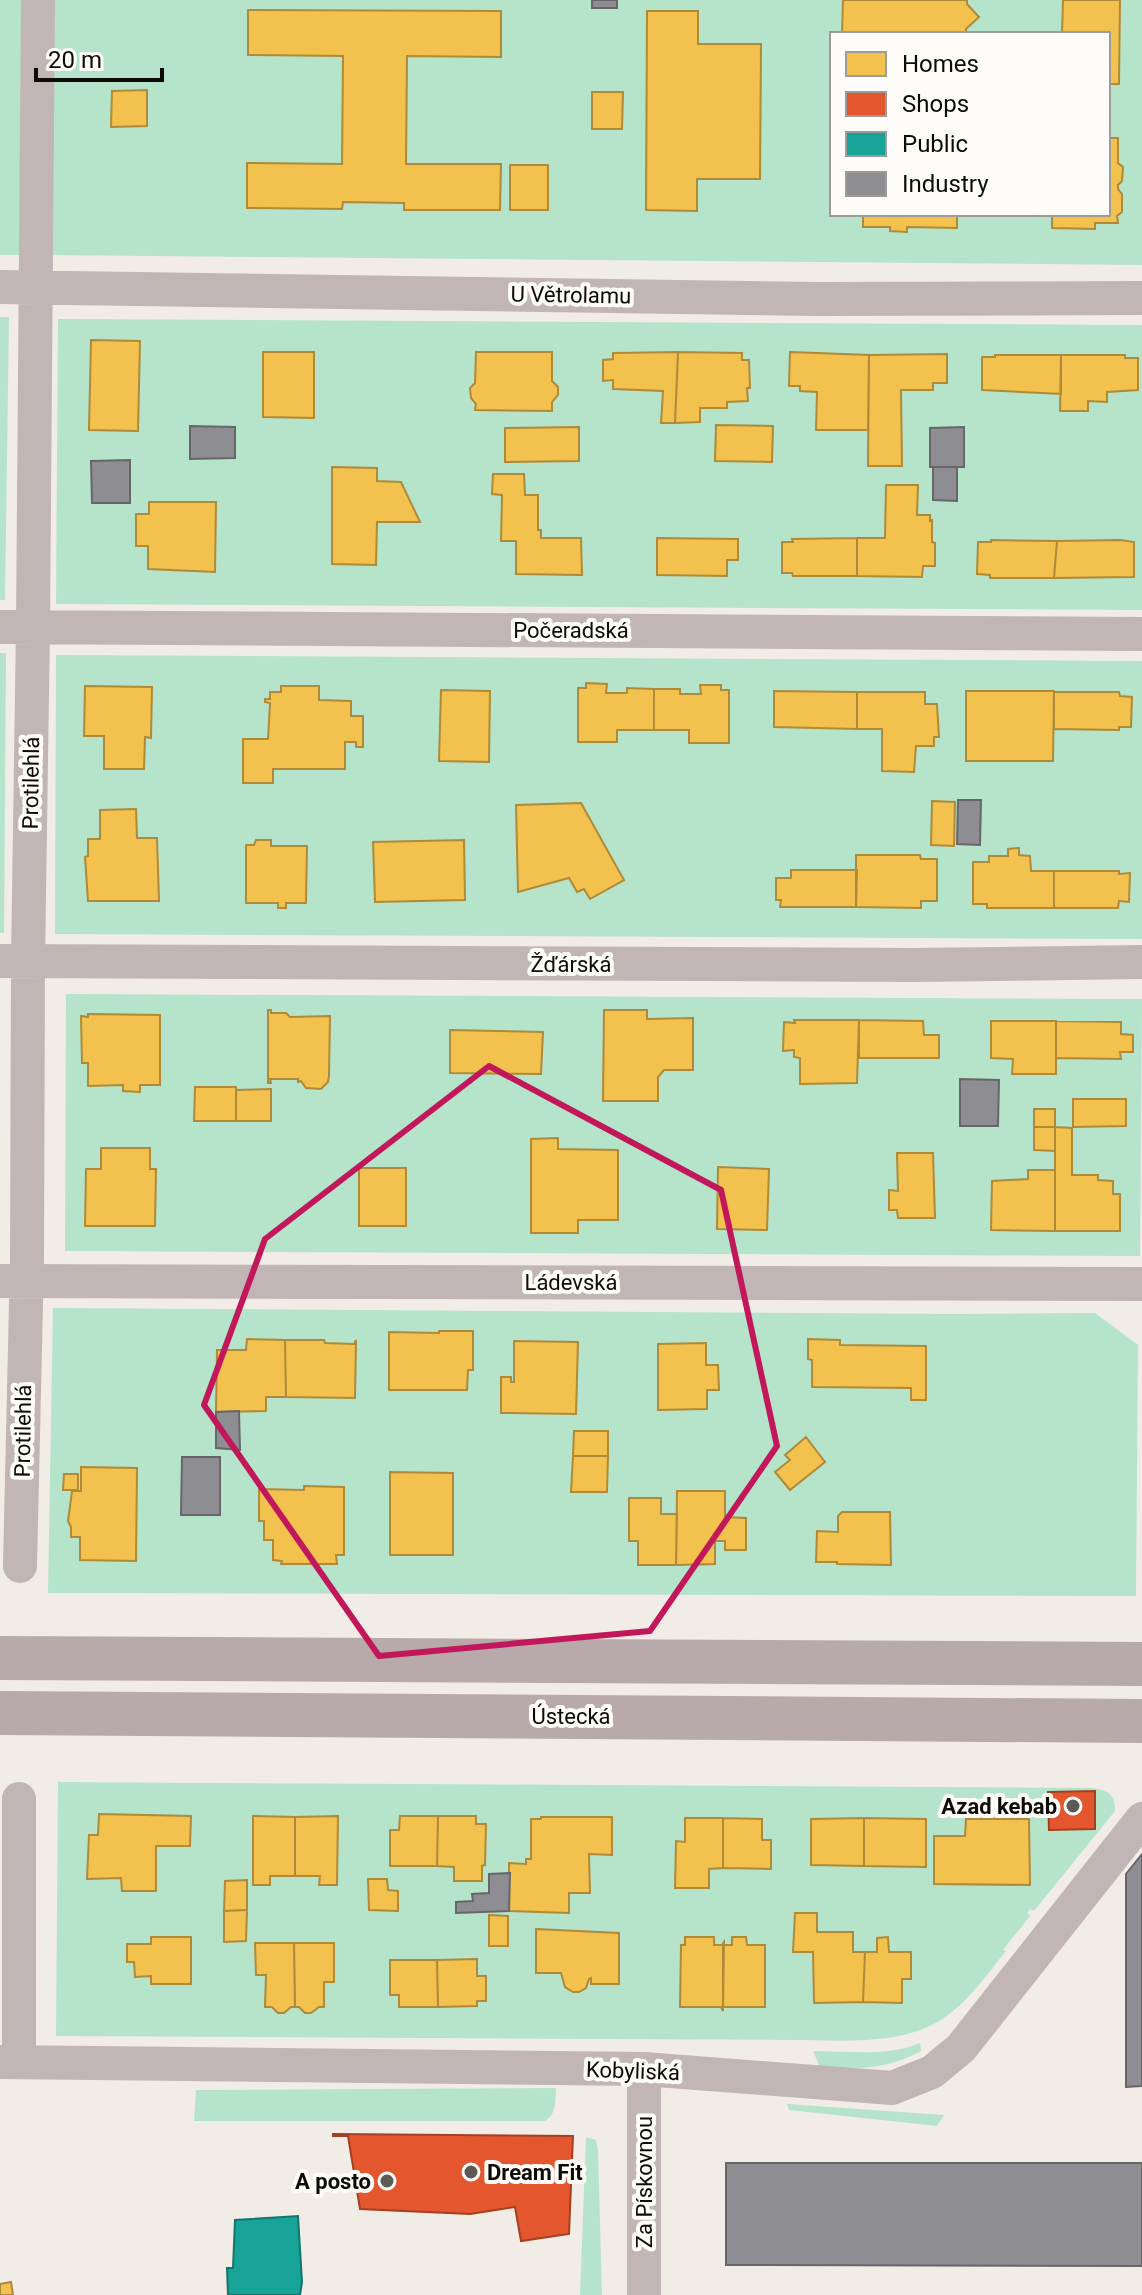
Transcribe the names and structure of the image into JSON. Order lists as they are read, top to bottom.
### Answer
{
  "streets": {
    "main road": ["Ústecká"],
    "street": [
      "U Větrolamu",
      "Počeradská",
      "Protilehlá",
      "Žďárská",
      "Ládevská",
      "Kobyliská",
      "Za Pískovnou"
    ]
  },
  "crossings": [
    ["U Větrolamu", "Protilehlá"],
    ["Počeradská", "Protilehlá"],
    ["Protilehlá", "Žďárská"],
    ["Protilehlá", "Ládevská"],
    ["Kobyliská", "Za Pískovnou"]
  ],
  "places": ["Azad kebab", "Dream Fit", "A posto"],
  "legend": [
    "Homes",
    "Shops",
    "Public",
    "Industry"
  ],
  "scale_bar": "20 m"
}
